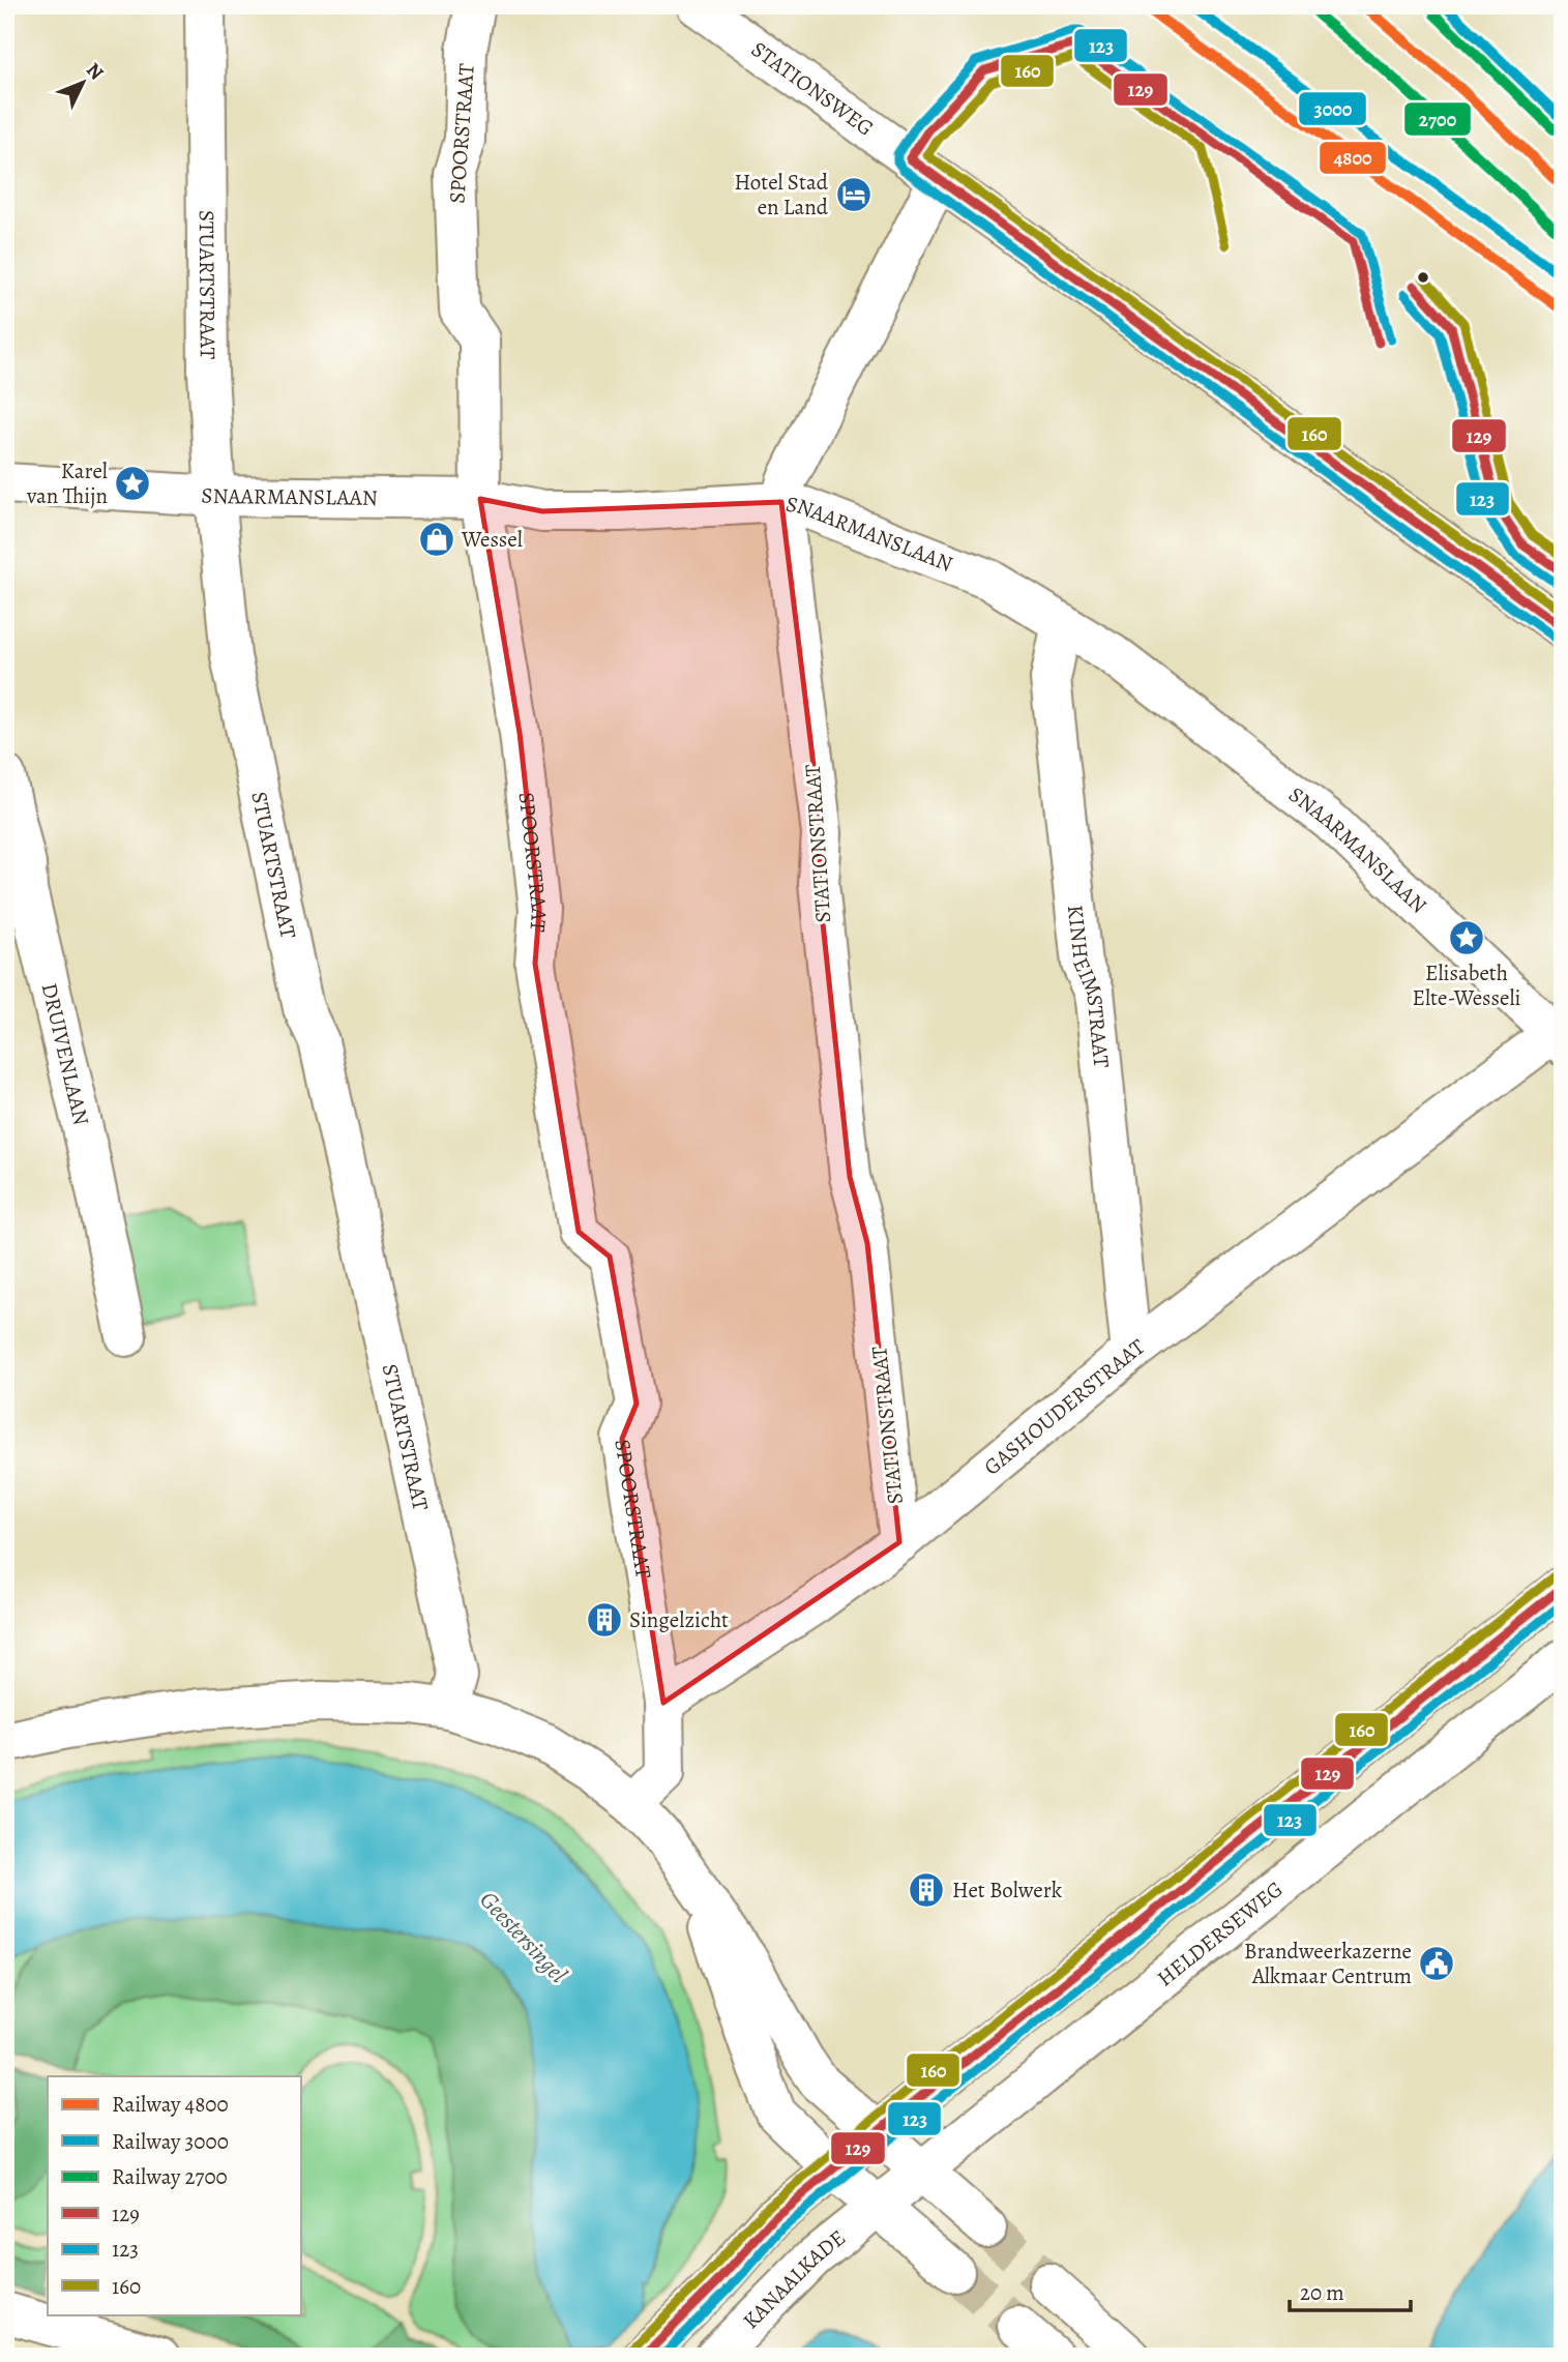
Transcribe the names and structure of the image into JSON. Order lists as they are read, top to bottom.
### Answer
{
  "streets": {
    "street": [
      "STATIONSWEG",
      "SPOORSTRAAT",
      "STUARTSTRAAT",
      "SNAARMANSLAAN",
      "STATIONSTRAAT",
      "KINHEIMSTRAAT",
      "DRUIVENLAAN",
      "GASHOUDERSTRAAT",
      "HELDERSEWEG",
      "KANAALKADE"
    ]
  },
  "crossings": [
    ["STATIONSWEG", "STATIONSTRAAT"],
    ["SPOORSTRAAT", "SNAARMANSLAAN"],
    ["SPOORSTRAAT", "GASHOUDERSTRAAT"],
    ["STUARTSTRAAT", "SNAARMANSLAAN"],
    ["SNAARMANSLAAN", "STATIONSTRAAT"],
    ["SNAARMANSLAAN", "KINHEIMSTRAAT"],
    ["SNAARMANSLAAN", "GASHOUDERSTRAAT"],
    ["STATIONSTRAAT", "GASHOUDERSTRAAT"],
    ["KINHEIMSTRAAT", "GASHOUDERSTRAAT"],
    ["HELDERSEWEG", "KANAALKADE"]
  ],
  "water": ["Geestersingel"],
  "places": {
    "hotel": ["Hotel Stad en Land"],
    "place": ["Karel van Thijn", "Elisabeth Elte-Wesseli"],
    "shop": ["Wessel"],
    "building": ["Singelzicht", "Het Bolwerk"],
    "public building": ["Brandweerkazerne Alkmaar Centrum"]
  },
  "lines": [
    "rail line 4800",
    "rail line 3000",
    "rail line 2700",
    "transit line 123",
    "transit line 129",
    "transit line 160"
  ],
  "legend": [
    "Railway 4800",
    "Railway 3000",
    "Railway 2700",
    "129",
    "123",
    "160"
  ],
  "scale_bar": "20 m",
  "north": "top right"
}
